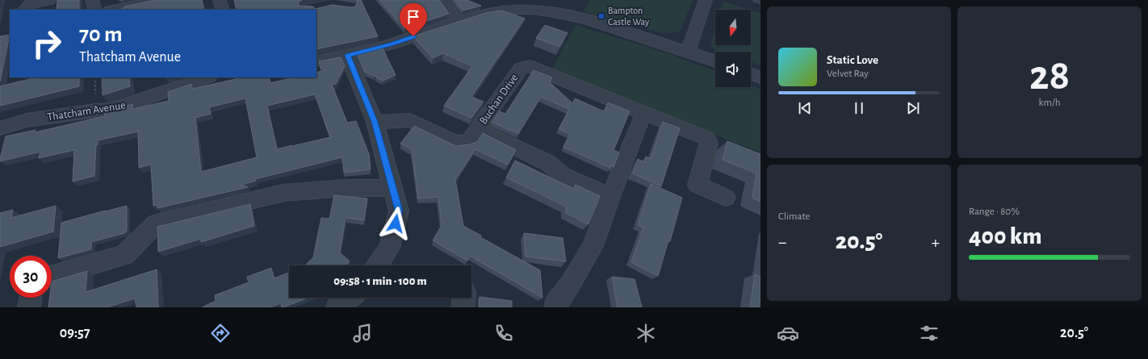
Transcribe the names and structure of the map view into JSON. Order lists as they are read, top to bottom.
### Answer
{
  "streets": {
    "street": ["Buchan Drive", "Thatcham Avenue"]
  },
  "places": {
    "transit": ["Bampton Castle Way"]
  },
  "north": "bottom",
  "page": {
    "tile": [
      ["28", "km/h"],
      "Climate",
      ["Range · 80%", "400 km"]
    ],
    "turn": ["70 m", "Thatcham Avenue"],
    "song": ["Static Love", "Velvet Ray"],
    "heat": ["−", "20.5°", "+"],
    "limit": "30",
    "trip": "09:58 · 1 min · 100 m",
    "tabs": ["09:57", "20.5°"]
  }
}
